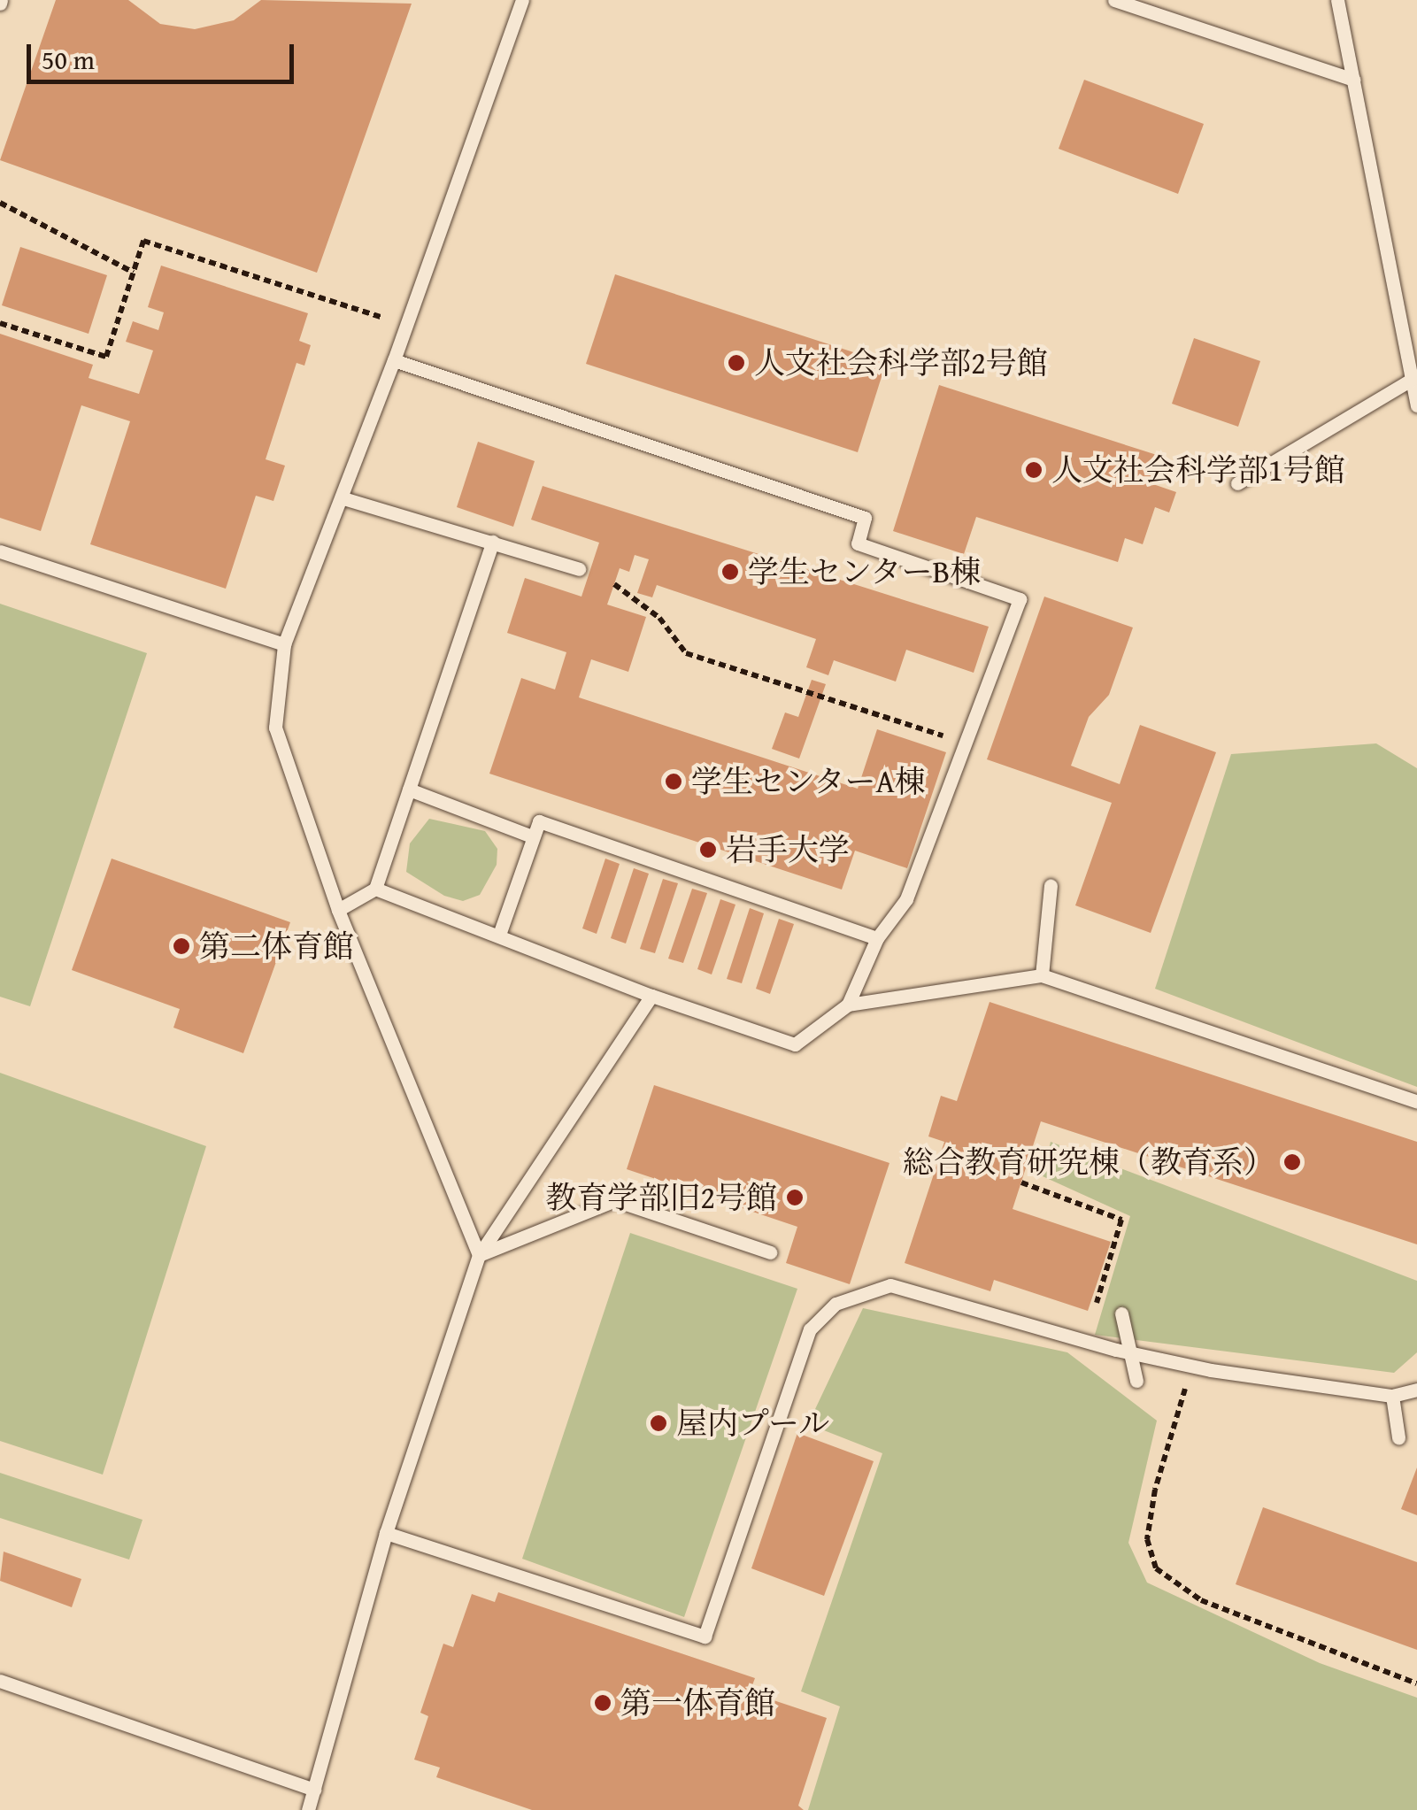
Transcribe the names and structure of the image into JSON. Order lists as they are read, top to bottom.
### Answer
{
  "places": [
    "人文社会科学部2号館",
    "人文社会科学部1号館",
    "学生センターB棟",
    "学生センターA棟",
    "岩手大学",
    "第二体育館",
    "総合教育研究棟（教育系）",
    "教育学部旧2号館",
    "屋内プール",
    "第一体育館"
  ],
  "scale_bar": "50 m"
}
